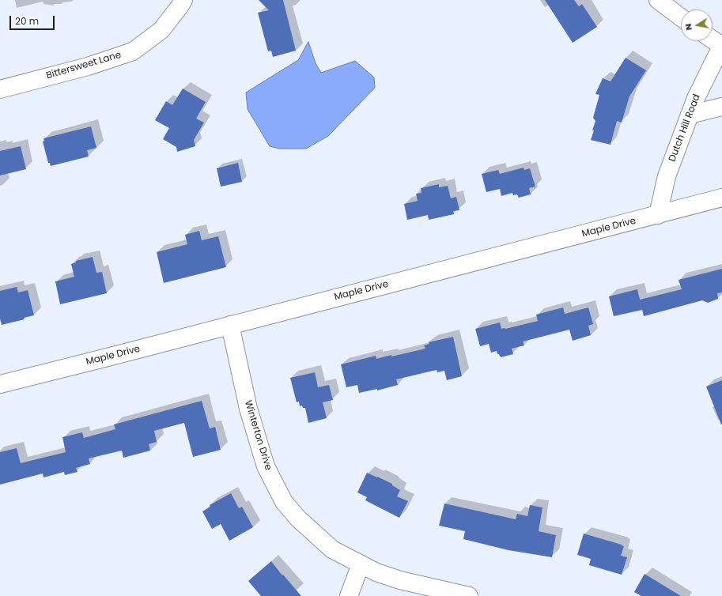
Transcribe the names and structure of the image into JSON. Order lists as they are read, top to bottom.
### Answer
{
  "streets": {
    "street": [
      "Bittersweet Lane",
      "Dutch Hill Road",
      "Maple Drive",
      "Winterton Drive"
    ]
  },
  "crossings": [
    ["Dutch Hill Road", "Maple Drive"],
    ["Maple Drive", "Winterton Drive"]
  ],
  "scale_bar": "20 m",
  "north": "left"
}
